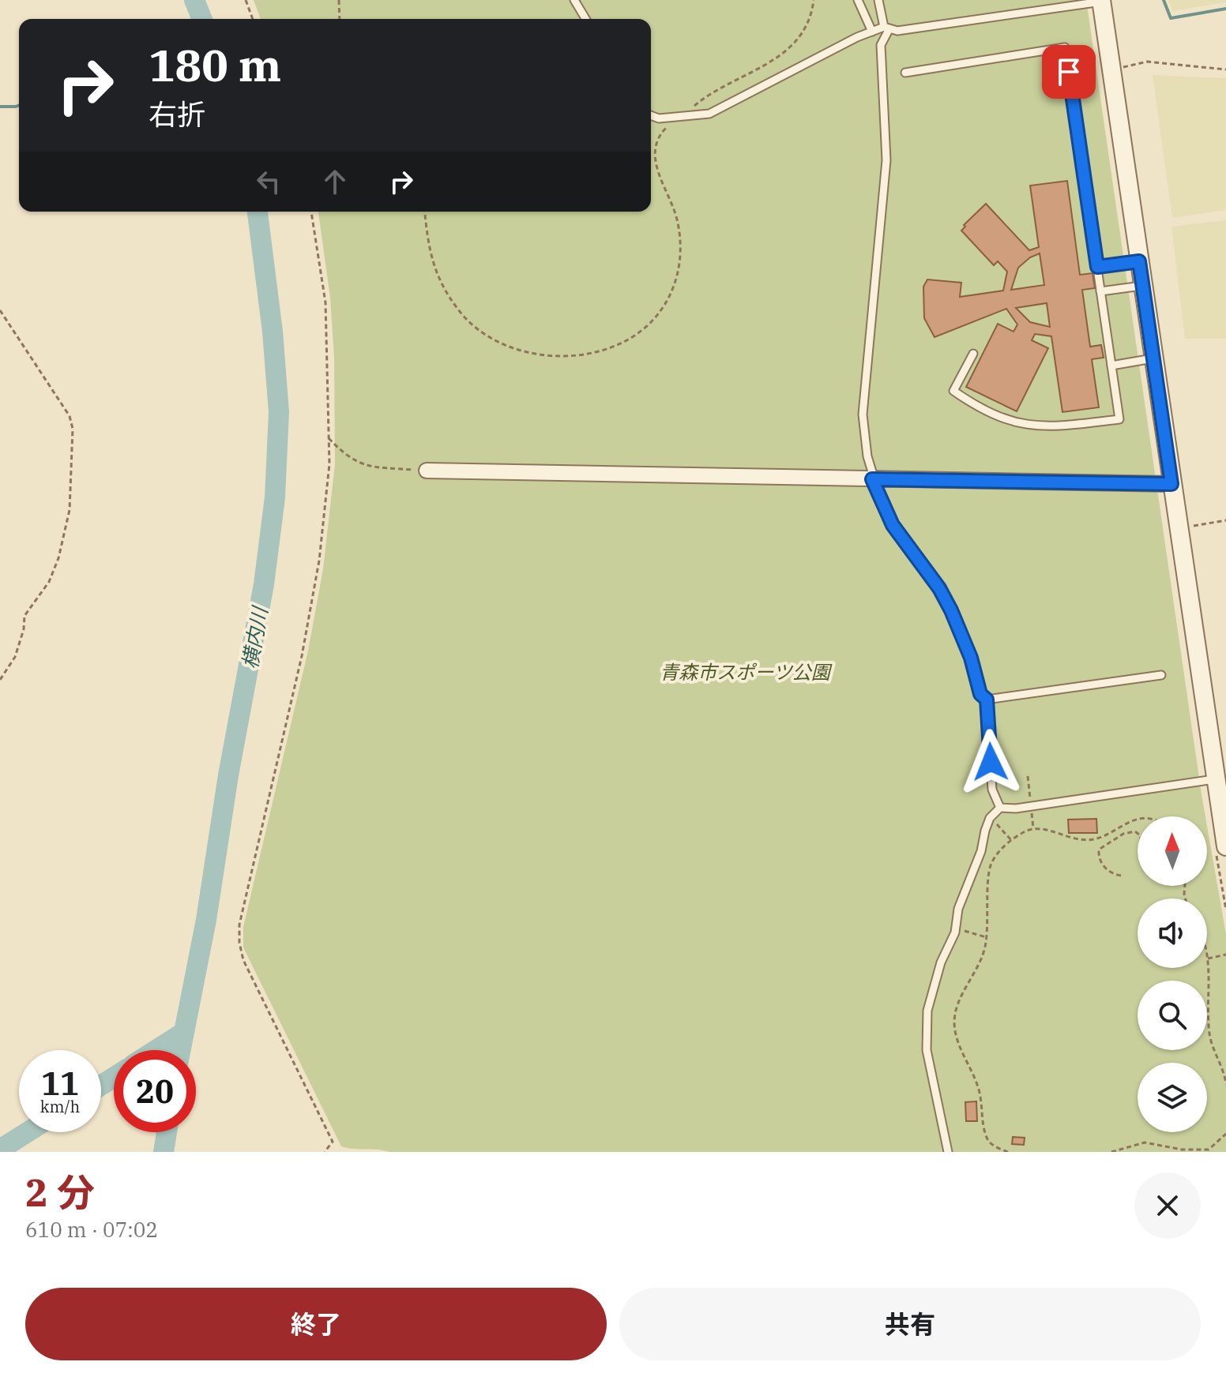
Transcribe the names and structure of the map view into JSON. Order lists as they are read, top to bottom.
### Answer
{
  "water": ["横内川"],
  "parks": ["青森市スポーツ公園"],
  "north": "top",
  "page": {
    "turn": ["180 m", "右折"],
    "speed": "11 km/h",
    "limit": "20",
    "heading": ["2 分", "610 m · 07:02"],
    "buttons": ["終了", "共有"]
  }
}
